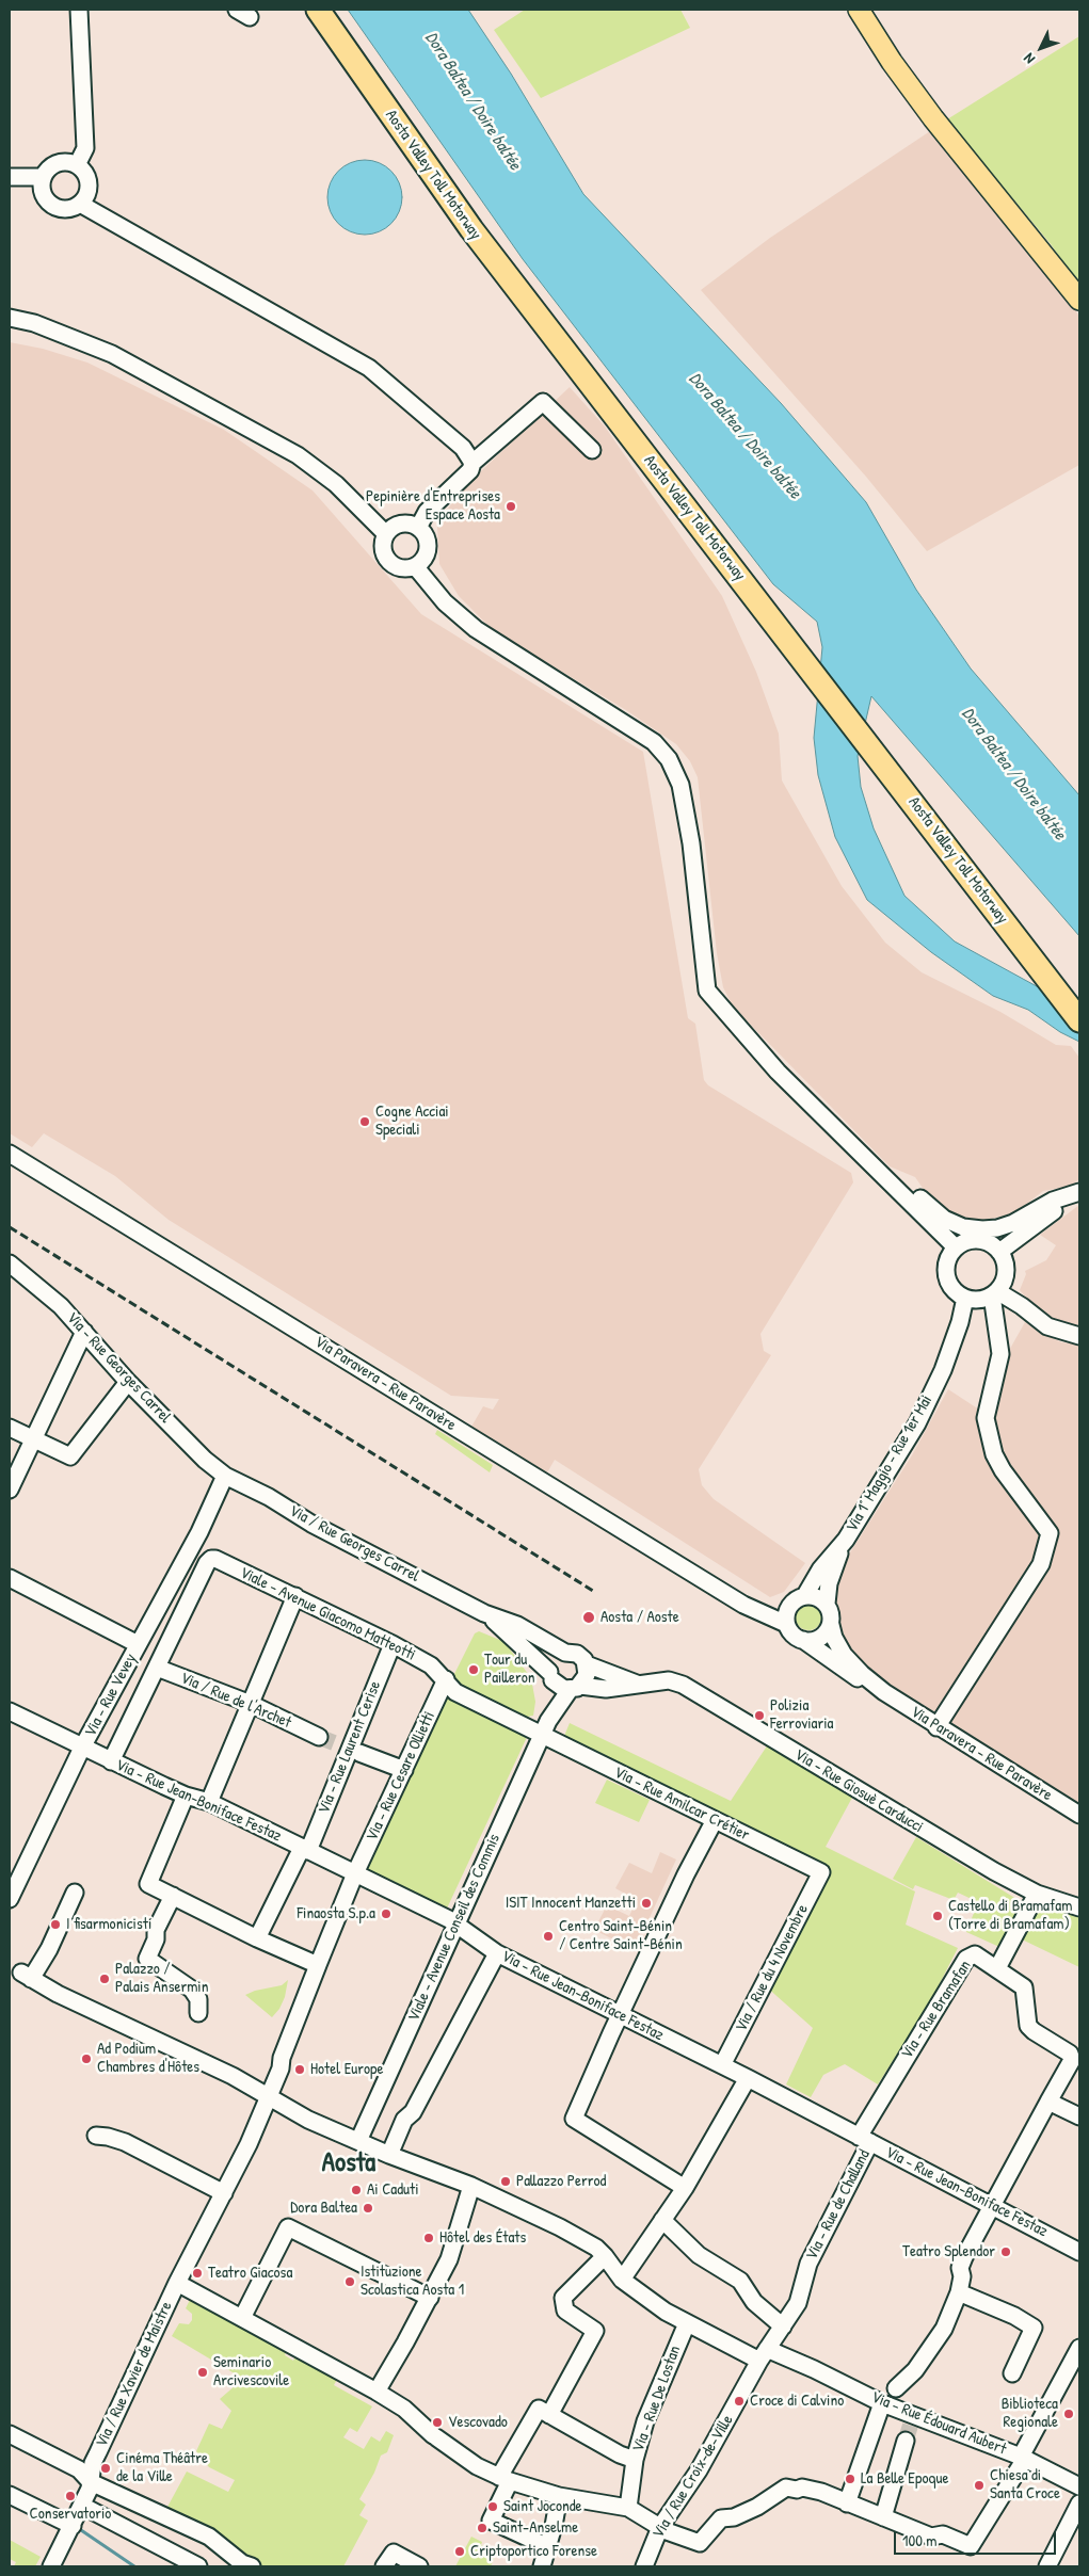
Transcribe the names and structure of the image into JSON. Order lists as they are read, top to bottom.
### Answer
{
  "streets": {
    "highway": ["Aosta Valley Toll Motorway"],
    "street": [
      "Via - Rue Georges Carrel",
      "Via Paravera - Rue Paravère",
      "Via 1° Maggio - Rue 1er Mai",
      "Via / Rue Georges Carrel",
      "Viale - Avenue Giacomo Matteotti",
      "Via - Rue Vevey",
      "Via / Rue de l'Archet",
      "Via - Rue Laurent Cerise",
      "Via - Rue Cesare Ollietti",
      "Via - Rue Giosuè Carducci",
      "Via - Rue Jean-Boniface Festaz",
      "Via - Rue Amilcar Crétier",
      "Viale - Avenue Conseil des Commis",
      "Via / Rue du 4 Novembre",
      "Via - Rue Bramafan",
      "Via - Rue de Challand",
      "Via / Rue Xavier de Maistre",
      "Via - Rue De Lostan",
      "Via - Rue Édouard Aubert",
      "Via / Rue Croix-de-Ville"
    ]
  },
  "crossings": [
    ["Via - Rue Georges Carrel", "Via / Rue Georges Carrel"],
    ["Via - Rue Georges Carrel", "Via - Rue Vevey"],
    ["Via Paravera - Rue Paravère", "Via 1° Maggio - Rue 1er Mai"],
    ["Via / Rue Georges Carrel", "Via - Rue Vevey"],
    ["Viale - Avenue Giacomo Matteotti", "Via / Rue de l'Archet"],
    ["Viale - Avenue Giacomo Matteotti", "Via - Rue Laurent Cerise"],
    ["Viale - Avenue Giacomo Matteotti", "Via - Rue Cesare Ollietti"],
    ["Viale - Avenue Giacomo Matteotti", "Via - Rue Amilcar Crétier"],
    ["Viale - Avenue Giacomo Matteotti", "Viale - Avenue Conseil des Commis"],
    ["Via - Rue Vevey", "Via - Rue Jean-Boniface Festaz"],
    ["Via - Rue Laurent Cerise", "Via - Rue Jean-Boniface Festaz"],
    ["Via - Rue Cesare Ollietti", "Via - Rue Jean-Boniface Festaz"],
    ["Via - Rue Cesare Ollietti", "Via / Rue Xavier de Maistre"],
    ["Via - Rue Giosuè Carducci", "Via - Rue Bramafan"],
    ["Via - Rue Jean-Boniface Festaz", "Viale - Avenue Conseil des Commis"],
    ["Via - Rue Jean-Boniface Festaz", "Via / Rue du 4 Novembre"],
    ["Via - Rue Jean-Boniface Festaz", "Via - Rue Bramafan"],
    ["Via - Rue Jean-Boniface Festaz", "Via - Rue de Challand"],
    ["Via - Rue Amilcar Crétier", "Viale - Avenue Conseil des Commis"],
    ["Via - Rue Amilcar Crétier", "Via / Rue du 4 Novembre"],
    ["Via - Rue Bramafan", "Via - Rue de Challand"],
    ["Via - Rue de Challand", "Via - Rue Édouard Aubert"],
    ["Via - Rue de Challand", "Via / Rue Croix-de-Ville"],
    ["Via - Rue De Lostan", "Via - Rue Édouard Aubert"],
    ["Via - Rue Édouard Aubert", "Via / Rue Croix-de-Ville"]
  ],
  "districts": ["Aosta"],
  "water": ["Dora Baltea / Doire baltée"],
  "places": [
    "Pepinière d'Entreprises Espace Aosta",
    "Cogne Acciai Speciali",
    "Aosta / Aoste",
    "Tour du Pailleron",
    "Polizia Ferroviaria",
    "ISIT Innocent Manzetti",
    "Finaosta S.p.a",
    "Castello di Bramafam (Torre di Bramafam)",
    "I fisarmonicisti",
    "Centro Saint-Bénin / Centre Saint-Bénin",
    "Palazzo / Palais Ansermin",
    "Ad Podium Chambres d'Hôtes",
    "Hotel Europe",
    "Pallazzo Perrod",
    "Ai Caduti",
    "Dora Baltea",
    "Hôtel des États",
    "Teatro Splendor",
    "Teatro Giacosa",
    "Istituzione Scolastica Aosta 1",
    "Seminario Arcivescovile",
    "Croce di Calvino",
    "Biblioteca Regionale",
    "Vescovado",
    "Cinéma Théâtre de la Ville",
    "La Belle Epoque",
    "Chiesa di Santa Croce",
    "Conservatorio",
    "Saint Joconde",
    "Saint-Anselme",
    "Criptoportico Forense"
  ],
  "scale_bar": "100 m",
  "north": "bottom left"
}
